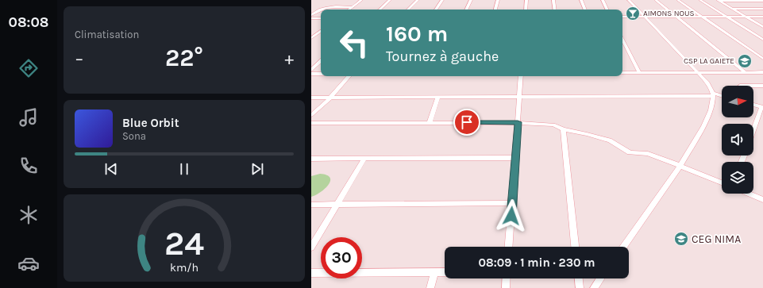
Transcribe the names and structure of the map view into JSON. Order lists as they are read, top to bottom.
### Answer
{
  "places": {
    "bar": ["AIMONS NOUS"],
    "school or university": ["CSP LA GAIETE", "CEG NIMA"]
  },
  "north": "right",
  "page": {
    "tabs": "08:08",
    "tile": "Climatisation",
    "turn": ["160 m", "Tournez à gauche"],
    "heat": ["−", "22°", "+"],
    "song": ["Blue Orbit", "Sona"],
    "limit": "30",
    "trip": "08:09 · 1 min · 230 m",
    "gauge": ["24", "km/h"]
  }
}
